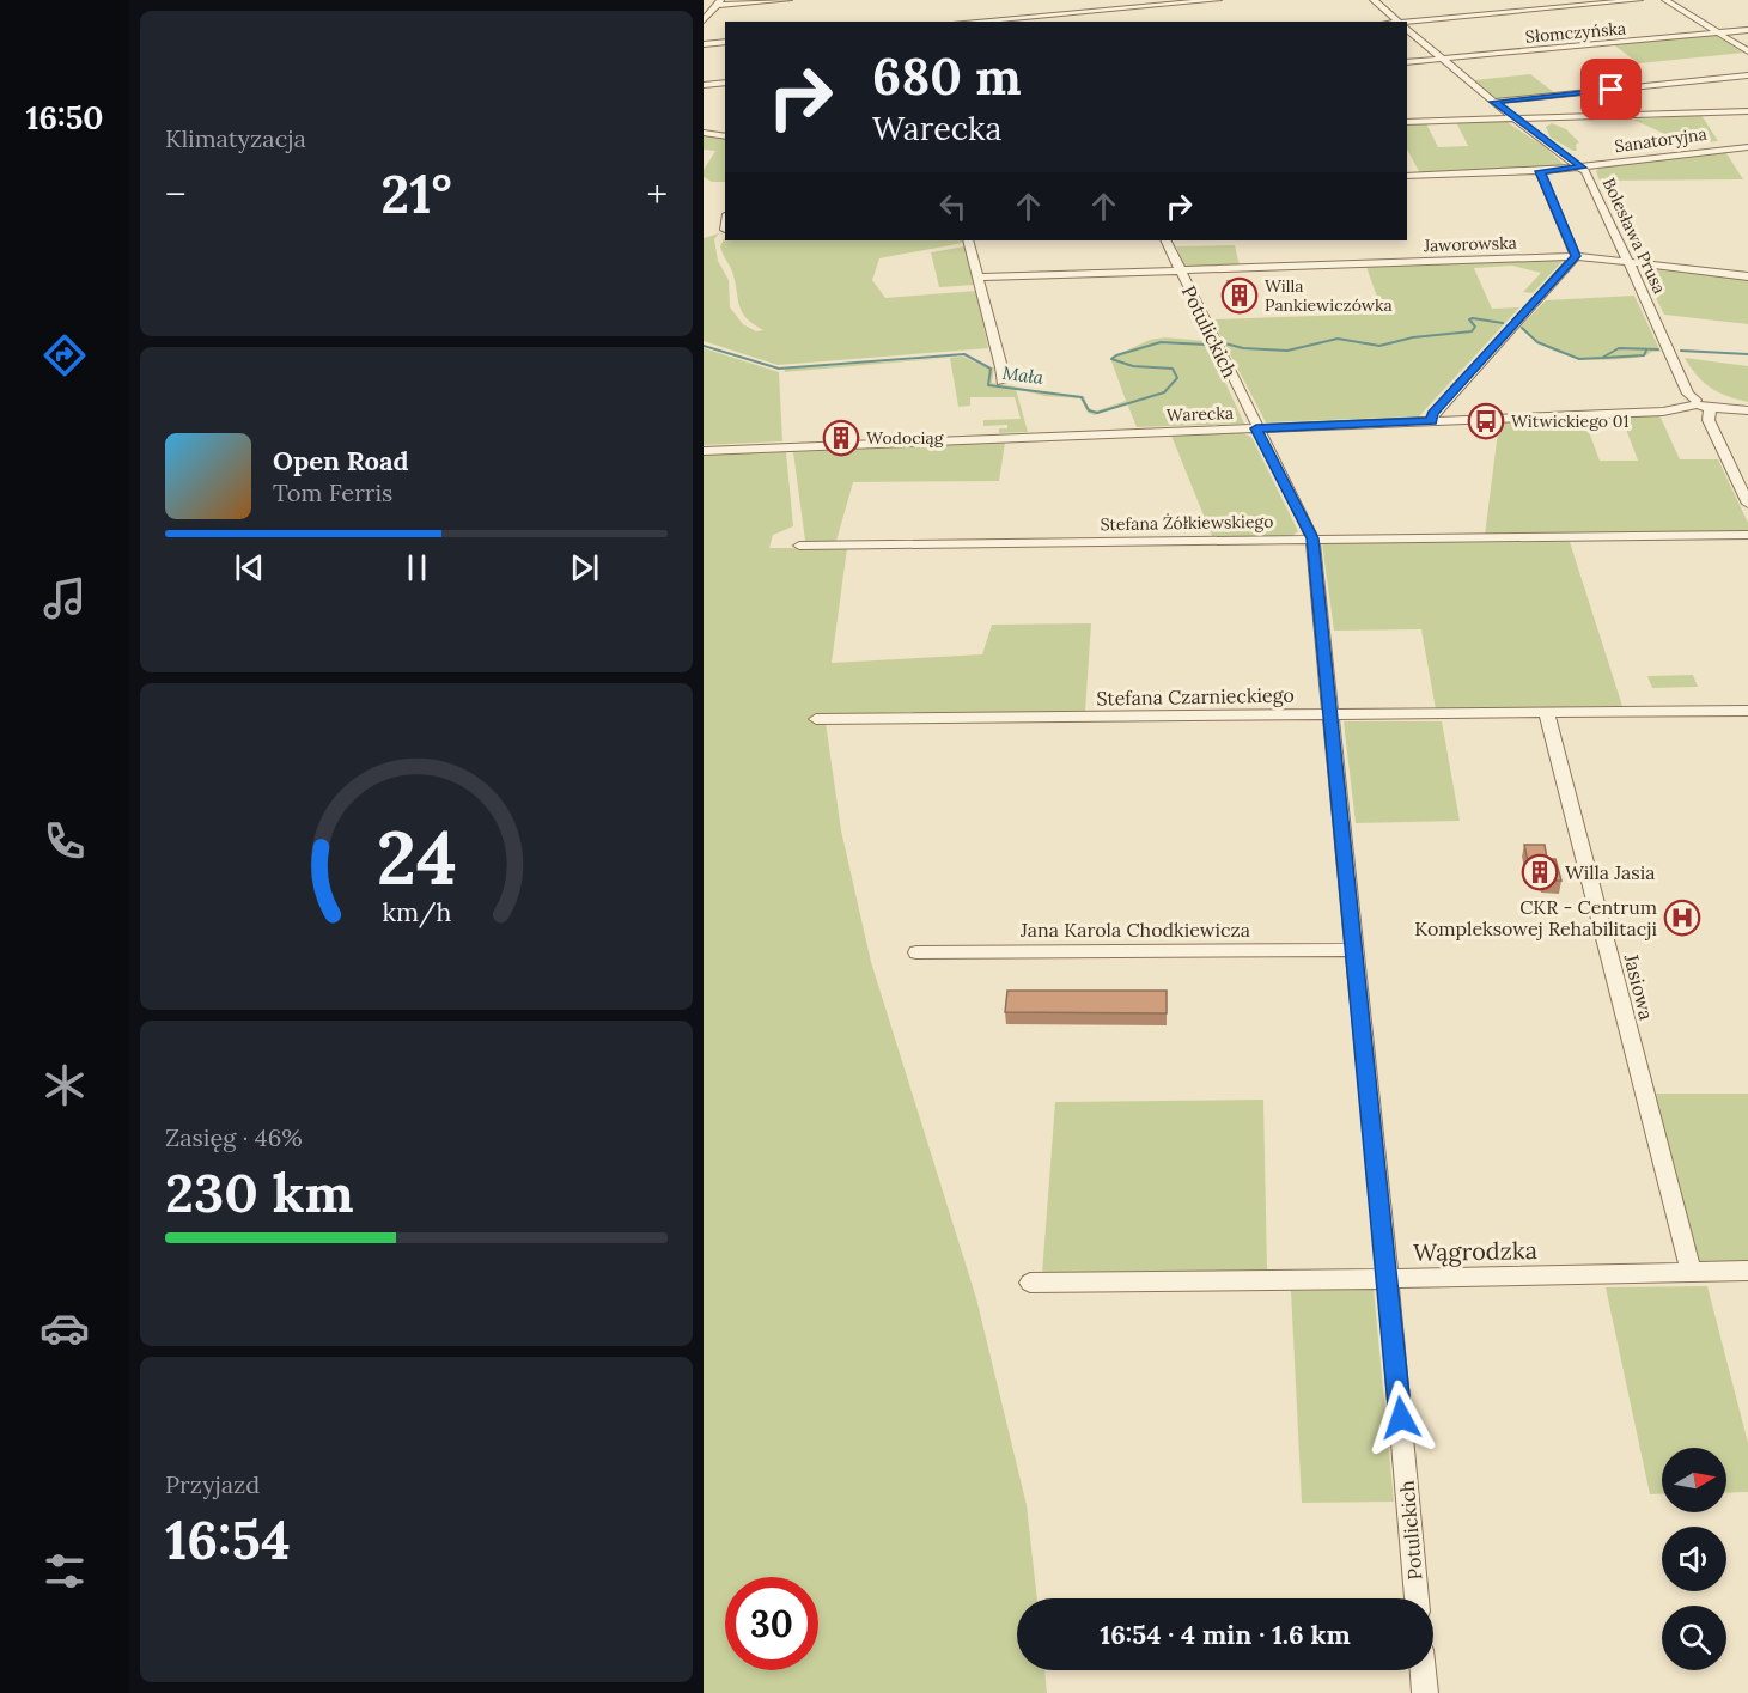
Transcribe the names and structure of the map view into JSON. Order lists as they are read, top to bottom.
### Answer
{
  "streets": {
    "street": [
      "Słomczyńska",
      "Sanatoryjna",
      "Bolesława Prusa",
      "Jaworowska",
      "Potulickich",
      "Warecka",
      "Stefana Żółkiewskiego",
      "Stefana Czarnieckiego",
      "Jana Karola Chodkiewicza",
      "Jasiowa",
      "Wągrodzka"
    ]
  },
  "crossings": [
    ["Słomczyńska", "Bolesława Prusa"],
    ["Sanatoryjna", "Bolesława Prusa"],
    ["Bolesława Prusa", "Jaworowska"],
    ["Bolesława Prusa", "Warecka"],
    ["Jaworowska", "Potulickich"],
    ["Potulickich", "Warecka"],
    ["Potulickich", "Stefana Żółkiewskiego"],
    ["Potulickich", "Stefana Czarnieckiego"],
    ["Potulickich", "Jana Karola Chodkiewicza"],
    ["Potulickich", "Wągrodzka"],
    ["Stefana Czarnieckiego", "Jasiowa"],
    ["Jasiowa", "Wągrodzka"]
  ],
  "water": ["Mała"],
  "places": {
    "building": ["Willa Pankiewiczówka", "Wodociąg", "Willa Jasia"],
    "bus stop": ["Witwickiego 01"],
    "hospital": ["CKR - Centrum Kompleksowej Rehabilitacji"]
  },
  "north": "right",
  "page": {
    "tabs": "16:50",
    "tile": [
      "Klimatyzacja",
      ["Zasięg · 46%", "230 km"],
      ["Przyjazd", "16:54"]
    ],
    "turn": ["680 m", "Warecka"],
    "heat": ["−", "21°", "+"],
    "song": ["Open Road", "Tom Ferris"],
    "limit": "30",
    "trip": "16:54 · 4 min · 1.6 km",
    "gauge": ["24", "km/h"]
  }
}
